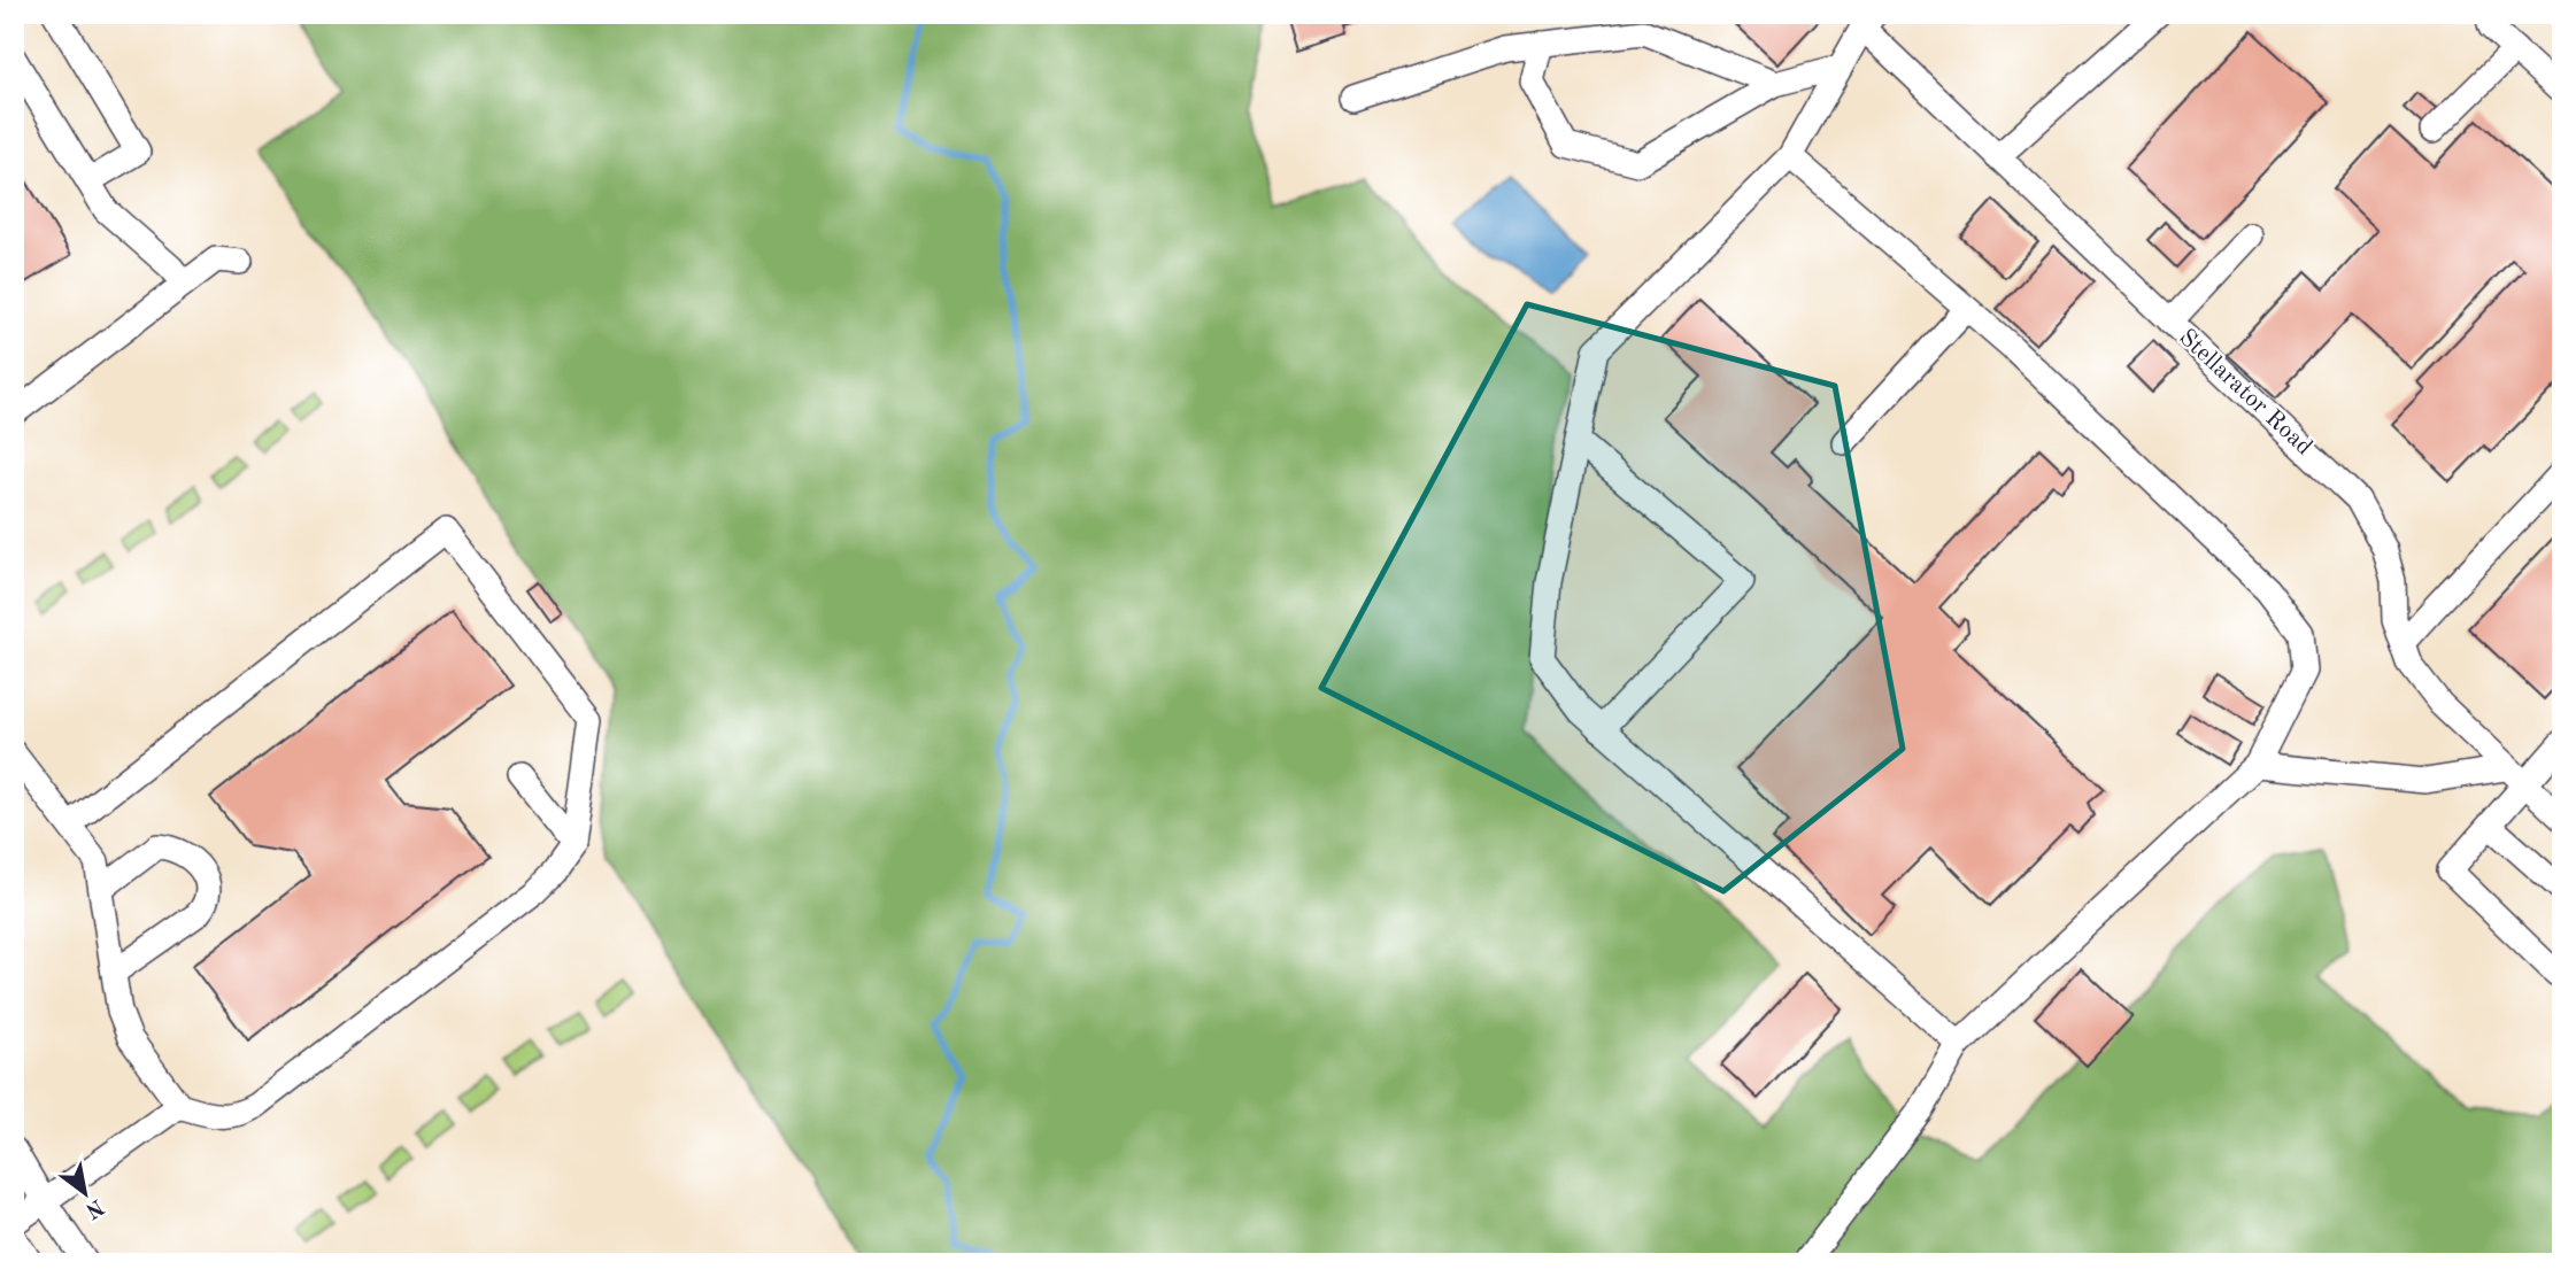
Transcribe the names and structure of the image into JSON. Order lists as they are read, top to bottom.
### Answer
{
  "streets": {
    "street": ["Stellarator Road"]
  },
  "north": "bottom right"
}
